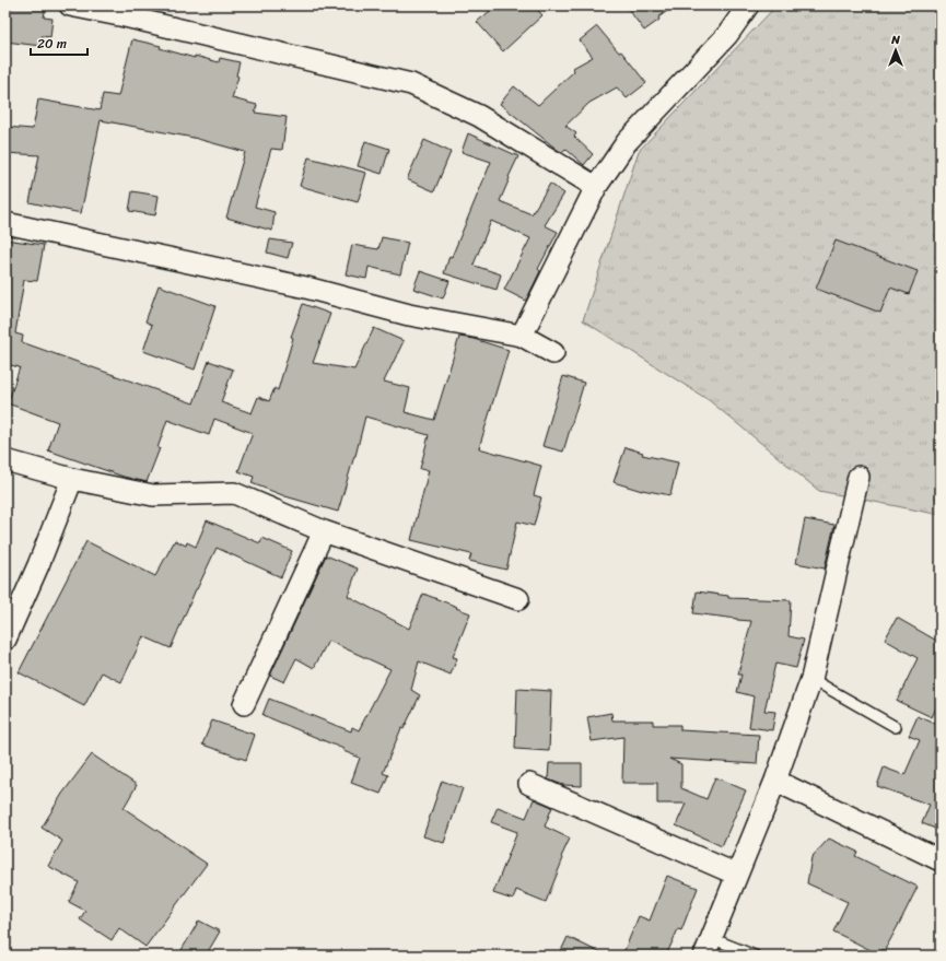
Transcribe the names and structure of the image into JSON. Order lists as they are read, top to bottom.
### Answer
{
  "scale_bar": "20 m",
  "north": "top"
}
